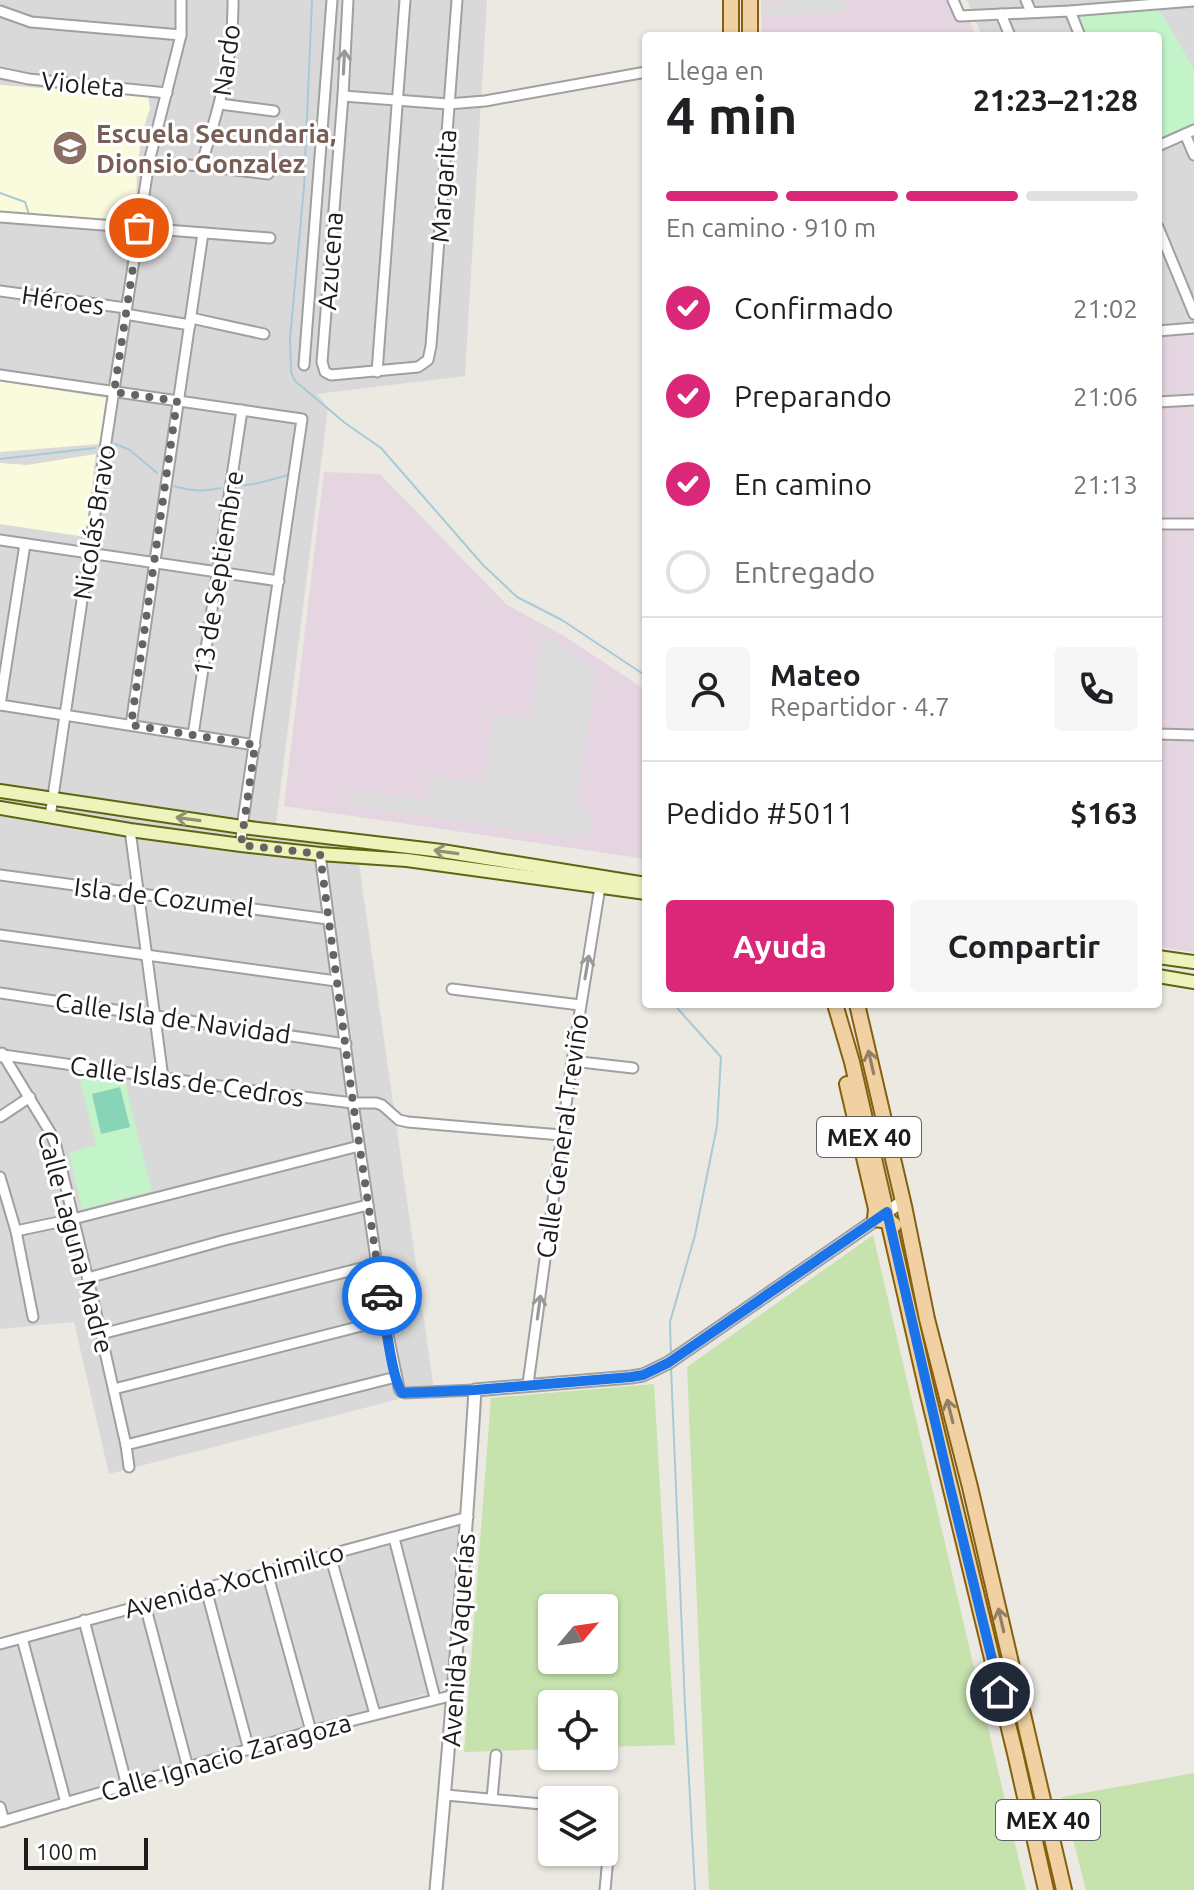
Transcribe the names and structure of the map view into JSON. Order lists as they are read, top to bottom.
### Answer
{
  "streets": {
    "main road": ["MEX 40"],
    "street": [
      "Nardo",
      "Violeta",
      "Margarita",
      "Azucena",
      "Héroes",
      "Nicolás Bravo",
      "13 de Septiembre",
      "Isla de Cozumel",
      "Calle Isla de Navidad",
      "Calle Islas de Cedros",
      "Calle General Treviño",
      "Calle Laguna Madre",
      "Avenida Xochimilco",
      "Avenida Vaquerías",
      "Calle Ignacio Zaragoza"
    ]
  },
  "crossings": [
    ["Violeta", "Nicolás Bravo"],
    ["Margarita", "Azucena"],
    ["Héroes", "Nicolás Bravo"],
    ["Calle Islas de Cedros", "Calle General Treviño"],
    ["Calle Islas de Cedros", "Calle Laguna Madre"],
    ["Avenida Xochimilco", "Avenida Vaquerías"],
    ["Avenida Vaquerías", "Calle Ignacio Zaragoza"]
  ],
  "one_way": ["Calle General Treviño"],
  "places": {
    "school or university": ["Escuela Secundaria, Dionsio Gonzalez"]
  },
  "scale_bar": "100 m",
  "north": "top right",
  "page": {
    "heading": ["4 min", "Llega en", "21:23–21:28"],
    "panel": [
      "Mateo",
      "Repartidor · 4.7",
      "Pedido #5011",
      "$163"
    ],
    "bar": "En camino · 910 m",
    "list": [
      ["Confirmado", "21:02"],
      ["Preparando", "21:06"],
      ["En camino", "21:13"],
      "Entregado"
    ],
    "buttons": ["Ayuda", "Compartir"],
    "scale": "100 m"
  }
}
